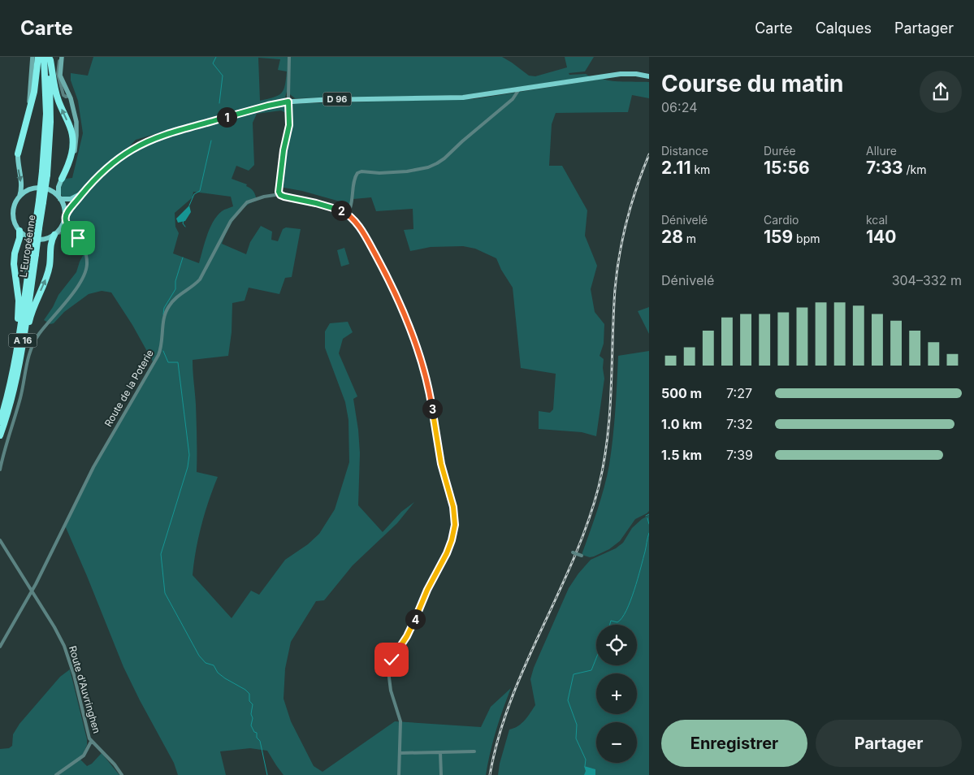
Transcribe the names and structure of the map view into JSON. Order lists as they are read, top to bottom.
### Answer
{
  "streets": {
    "highway": ["L'Européenne", "A 16"],
    "main road": ["D 96"],
    "street": ["Route de la Poterie", "Route d'Auvringhen"]
  },
  "crossings": [
    ["Route de la Poterie", "Route d'Auvringhen"]
  ],
  "page": {
    "header": "Carte",
    "nav": ["Carte", "Calques", "Partager"],
    "heading": ["Course du matin", "06:24"],
    "pins": [
      "1",
      "2",
      "3",
      "4"
    ],
    "stats": [
      ["Distance", "2.11 km"],
      ["Durée", "15:56"],
      ["Allure", "7:33 /km"],
      ["Dénivelé", "28 m"],
      ["Cardio", "159 bpm"],
      ["kcal", "140"]
    ],
    "chart": ["Dénivelé", "304–332 m"],
    "list": [
      {
        "name": "500 m",
        "note": "7:27"
      },
      {
        "name": "1.0 km",
        "note": "7:32"
      },
      {
        "name": "1.5 km",
        "note": "7:39"
      }
    ],
    "map_buttons": ["+", "−"],
    "buttons": ["Enregistrer", "Partager"]
  }
}
